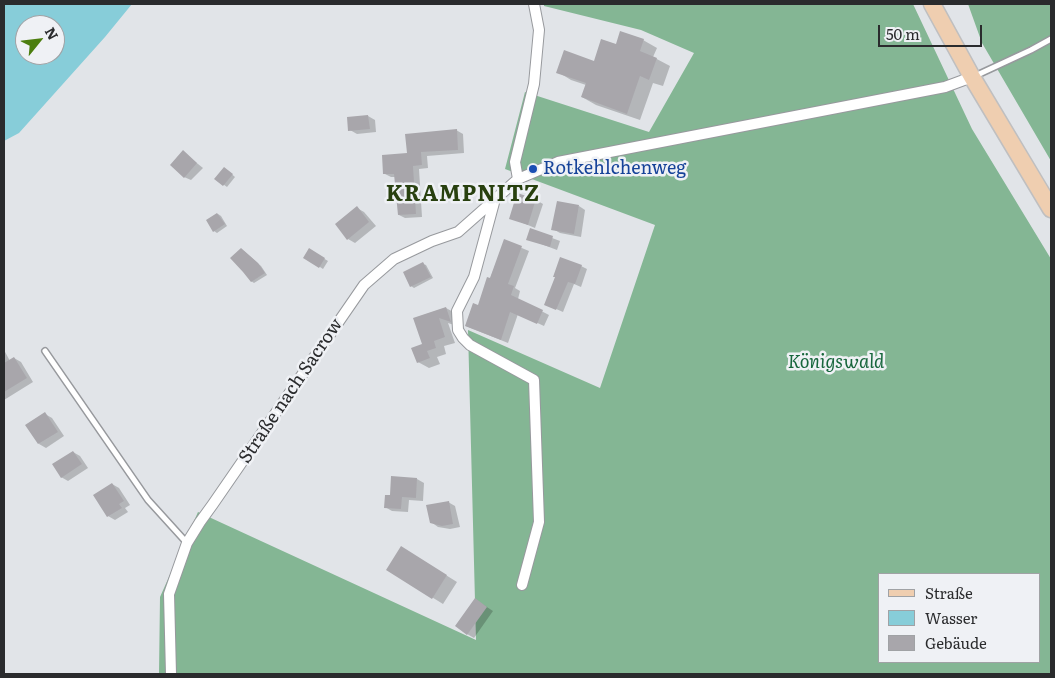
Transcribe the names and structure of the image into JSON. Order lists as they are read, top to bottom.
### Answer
{
  "streets": {
    "street": ["Straße nach Sacrow"]
  },
  "districts": ["KRAMPNITZ"],
  "parks": ["Königswald"],
  "places": ["Rotkehlchenweg"],
  "legend": ["Straße", "Wasser", "Gebäude"],
  "scale_bar": "50 m",
  "north": "top right"
}
